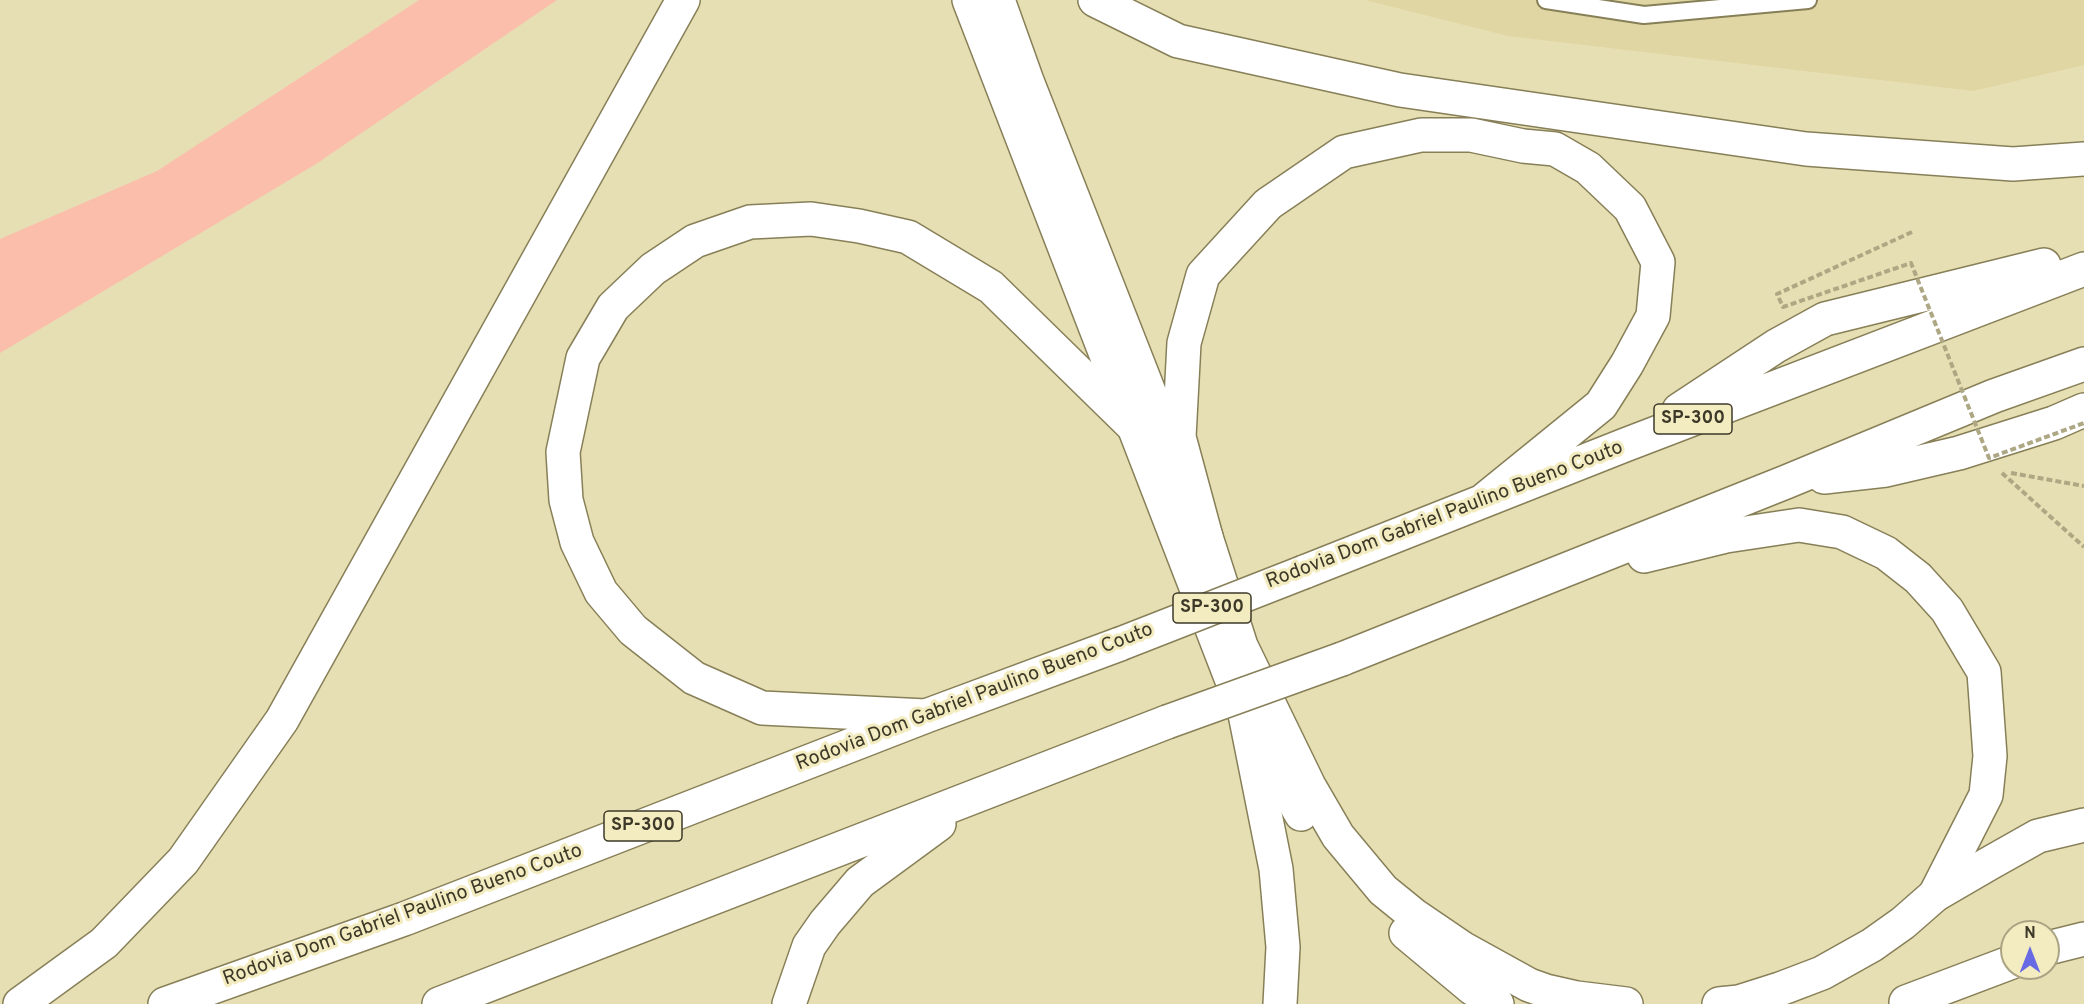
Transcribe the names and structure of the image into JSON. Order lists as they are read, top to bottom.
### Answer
{
  "streets": {
    "main road": ["SP-300", "Rodovia Dom Gabriel Paulino Bueno Couto"]
  },
  "north": "top"
}
